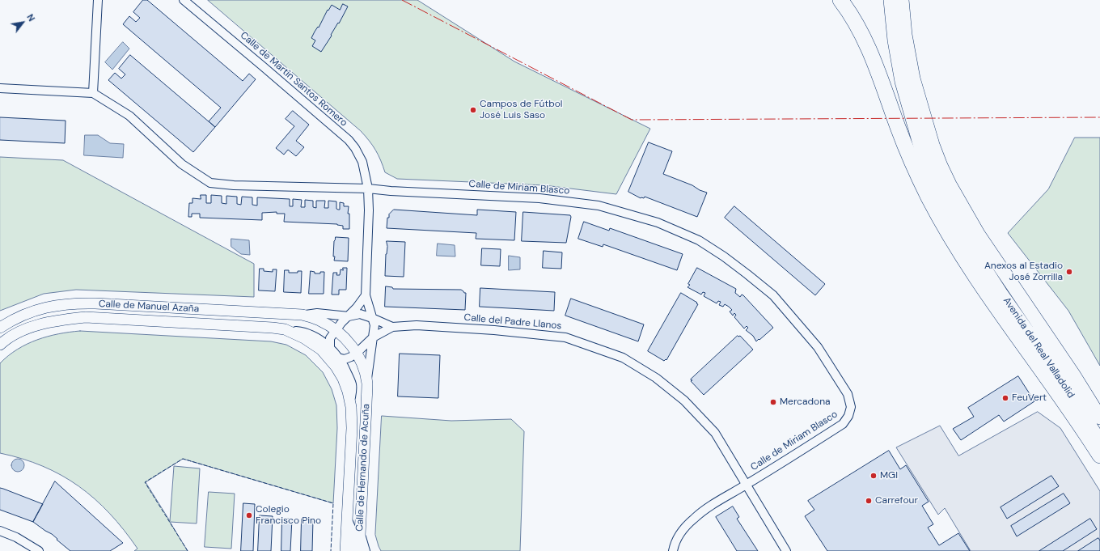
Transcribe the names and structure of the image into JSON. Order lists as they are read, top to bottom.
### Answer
{
  "streets": {
    "highway": ["Avenida del Real Valladolid"],
    "street": [
      "Calle de Martín Santos Romero",
      "Calle de Miriam Blasco",
      "Calle de Manuel Azaña",
      "Calle del Padre Llanos",
      "Calle de Hernando de Acuña"
    ]
  },
  "crossings": [
    ["Calle de Martín Santos Romero", "Calle de Miriam Blasco"],
    ["Calle de Martín Santos Romero", "Calle de Hernando de Acuña"],
    ["Calle de Miriam Blasco", "Calle del Padre Llanos"],
    ["Calle de Miriam Blasco", "Calle de Hernando de Acuña"],
    ["Calle de Manuel Azaña", "Calle del Padre Llanos"],
    ["Calle de Manuel Azaña", "Calle de Hernando de Acuña"],
    ["Calle del Padre Llanos", "Calle de Hernando de Acuña"]
  ],
  "places": [
    "Campos de Fútbol José Luis Saso",
    "Anexos al Estadio José Zorrilla",
    "FeuVert",
    "Mercadona",
    "MGI",
    "Carrefour",
    "Colegio Francisco Pino"
  ],
  "north": "top right"
}
